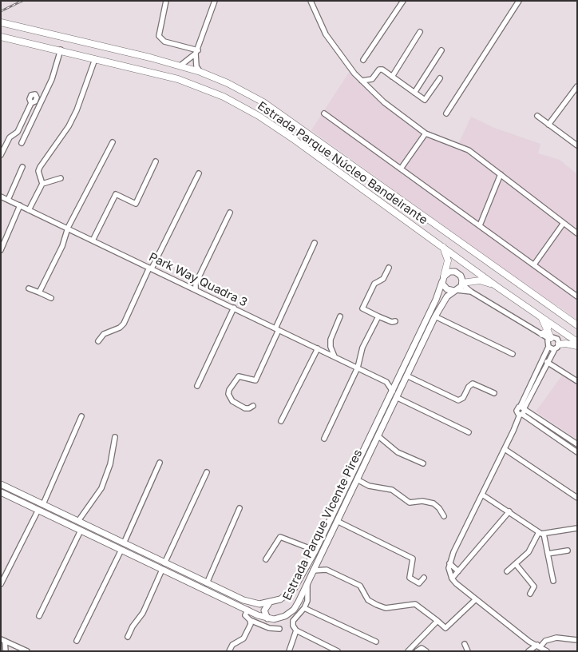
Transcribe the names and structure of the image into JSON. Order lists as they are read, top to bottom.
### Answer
{
  "streets": {
    "highway": ["Estrada Parque Núcleo Bandeirante"],
    "main road": ["Estrada Parque Vicente Pires"],
    "street": ["Park Way Quadra 3"]
  },
  "crossings": [
    ["Park Way Quadra 3", "Estrada Parque Vicente Pires"]
  ]
}
